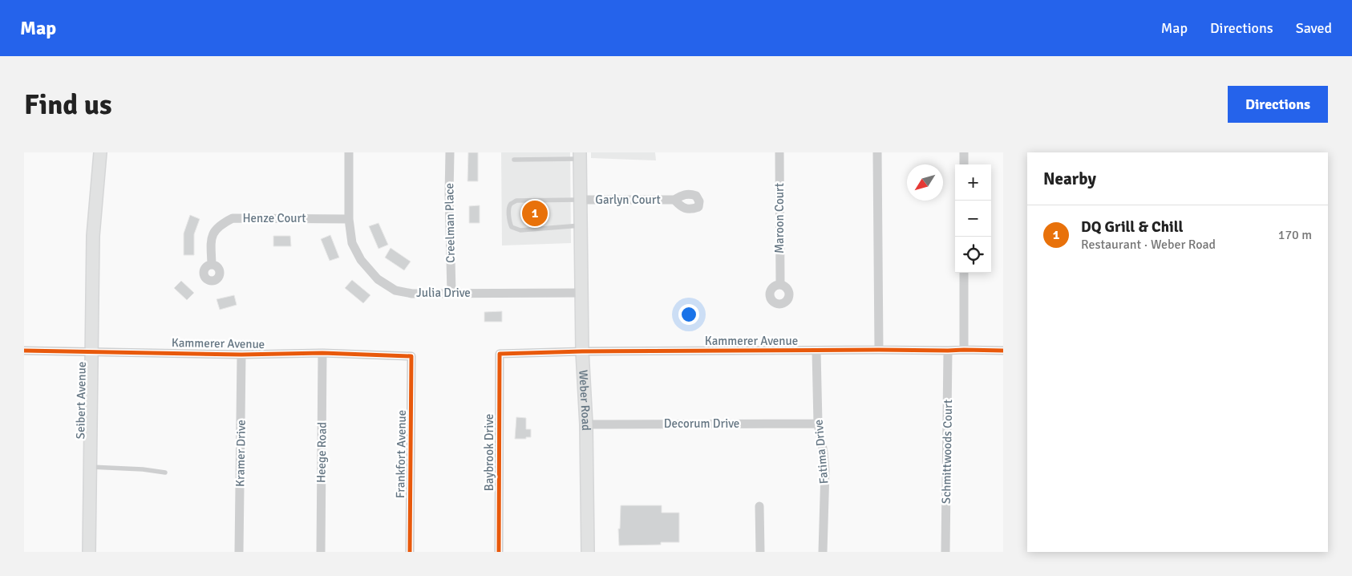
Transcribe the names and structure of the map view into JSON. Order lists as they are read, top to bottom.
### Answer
{
  "streets": {
    "street": [
      "Garlyn Court",
      "Henze Court",
      "Maroon Court",
      "Creelman Place",
      "Julia Drive",
      "Kammerer Avenue",
      "Seibert Avenue",
      "Weber Road",
      "Decorum Drive",
      "Fatima Drive",
      "Schmittwoods Court",
      "Heege Road",
      "Baybrook Drive",
      "Kramer Drive",
      "Frankfort Avenue"
    ]
  },
  "crossings": [
    ["Garlyn Court", "Weber Road"],
    ["Henze Court", "Julia Drive"],
    ["Creelman Place", "Julia Drive"],
    ["Julia Drive", "Weber Road"],
    ["Kammerer Avenue", "Seibert Avenue"],
    ["Kammerer Avenue", "Weber Road"],
    ["Kammerer Avenue", "Fatima Drive"],
    ["Kammerer Avenue", "Schmittwoods Court"],
    ["Kammerer Avenue", "Heege Road"],
    ["Kammerer Avenue", "Baybrook Drive"],
    ["Kammerer Avenue", "Kramer Drive"],
    ["Kammerer Avenue", "Frankfort Avenue"],
    ["Weber Road", "Decorum Drive"],
    ["Decorum Drive", "Fatima Drive"]
  ],
  "north": "bottom left",
  "page": {
    "header": "Map",
    "nav": ["Map", "Directions", "Saved"],
    "buttons": "Directions",
    "title": "Find us",
    "heading": "Nearby",
    "map_buttons": ["+", "−"],
    "pins": "1",
    "list": [
      {
        "mark": "1",
        "name": "DQ Grill & Chill",
        "note": "Restaurant · Weber Road",
        "value": "170 m"
      }
    ]
  }
}
